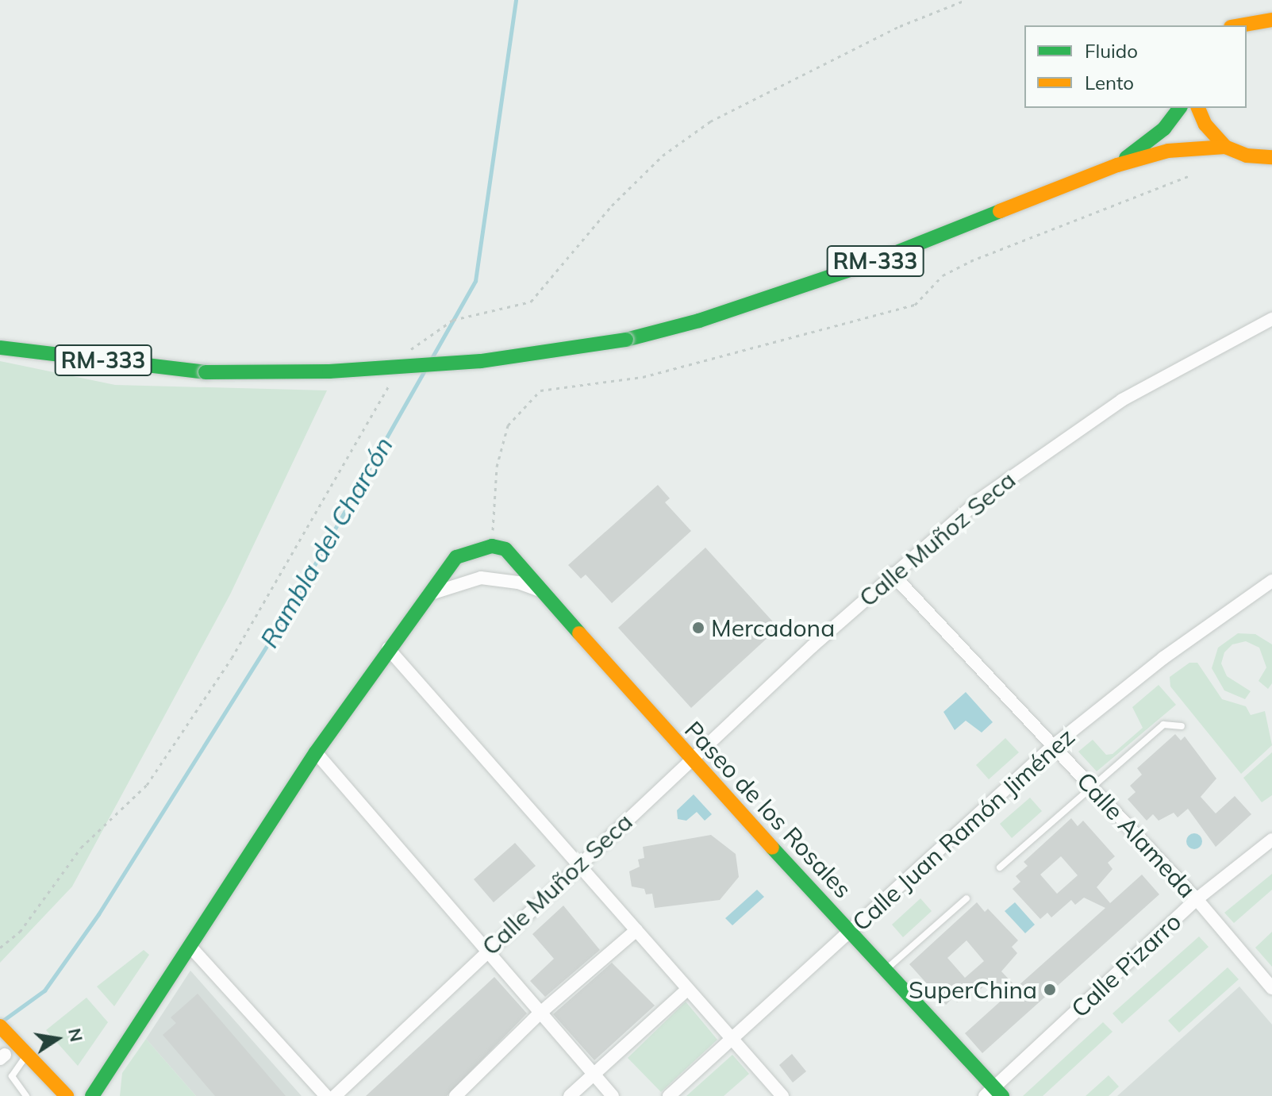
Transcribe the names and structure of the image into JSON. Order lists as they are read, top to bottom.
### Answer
{
  "streets": {
    "main road": ["RM-333", "Paseo de los Rosales"],
    "street": [
      "Calle Muñoz Seca",
      "Calle Juan Ramón Jiménez",
      "Calle Alameda",
      "Calle Pizarro"
    ]
  },
  "crossings": [
    ["Calle Muñoz Seca", "Paseo de los Rosales"],
    ["Calle Muñoz Seca", "Calle Alameda"],
    ["Paseo de los Rosales", "Calle Juan Ramón Jiménez"],
    ["Paseo de los Rosales", "Calle Pizarro"],
    ["Calle Juan Ramón Jiménez", "Calle Alameda"],
    ["Calle Alameda", "Calle Pizarro"]
  ],
  "water": ["Rambla del Charcón"],
  "places": ["Mercadona", "SuperChina"],
  "legend": ["Fluido", "Lento"],
  "north": "right"
}
